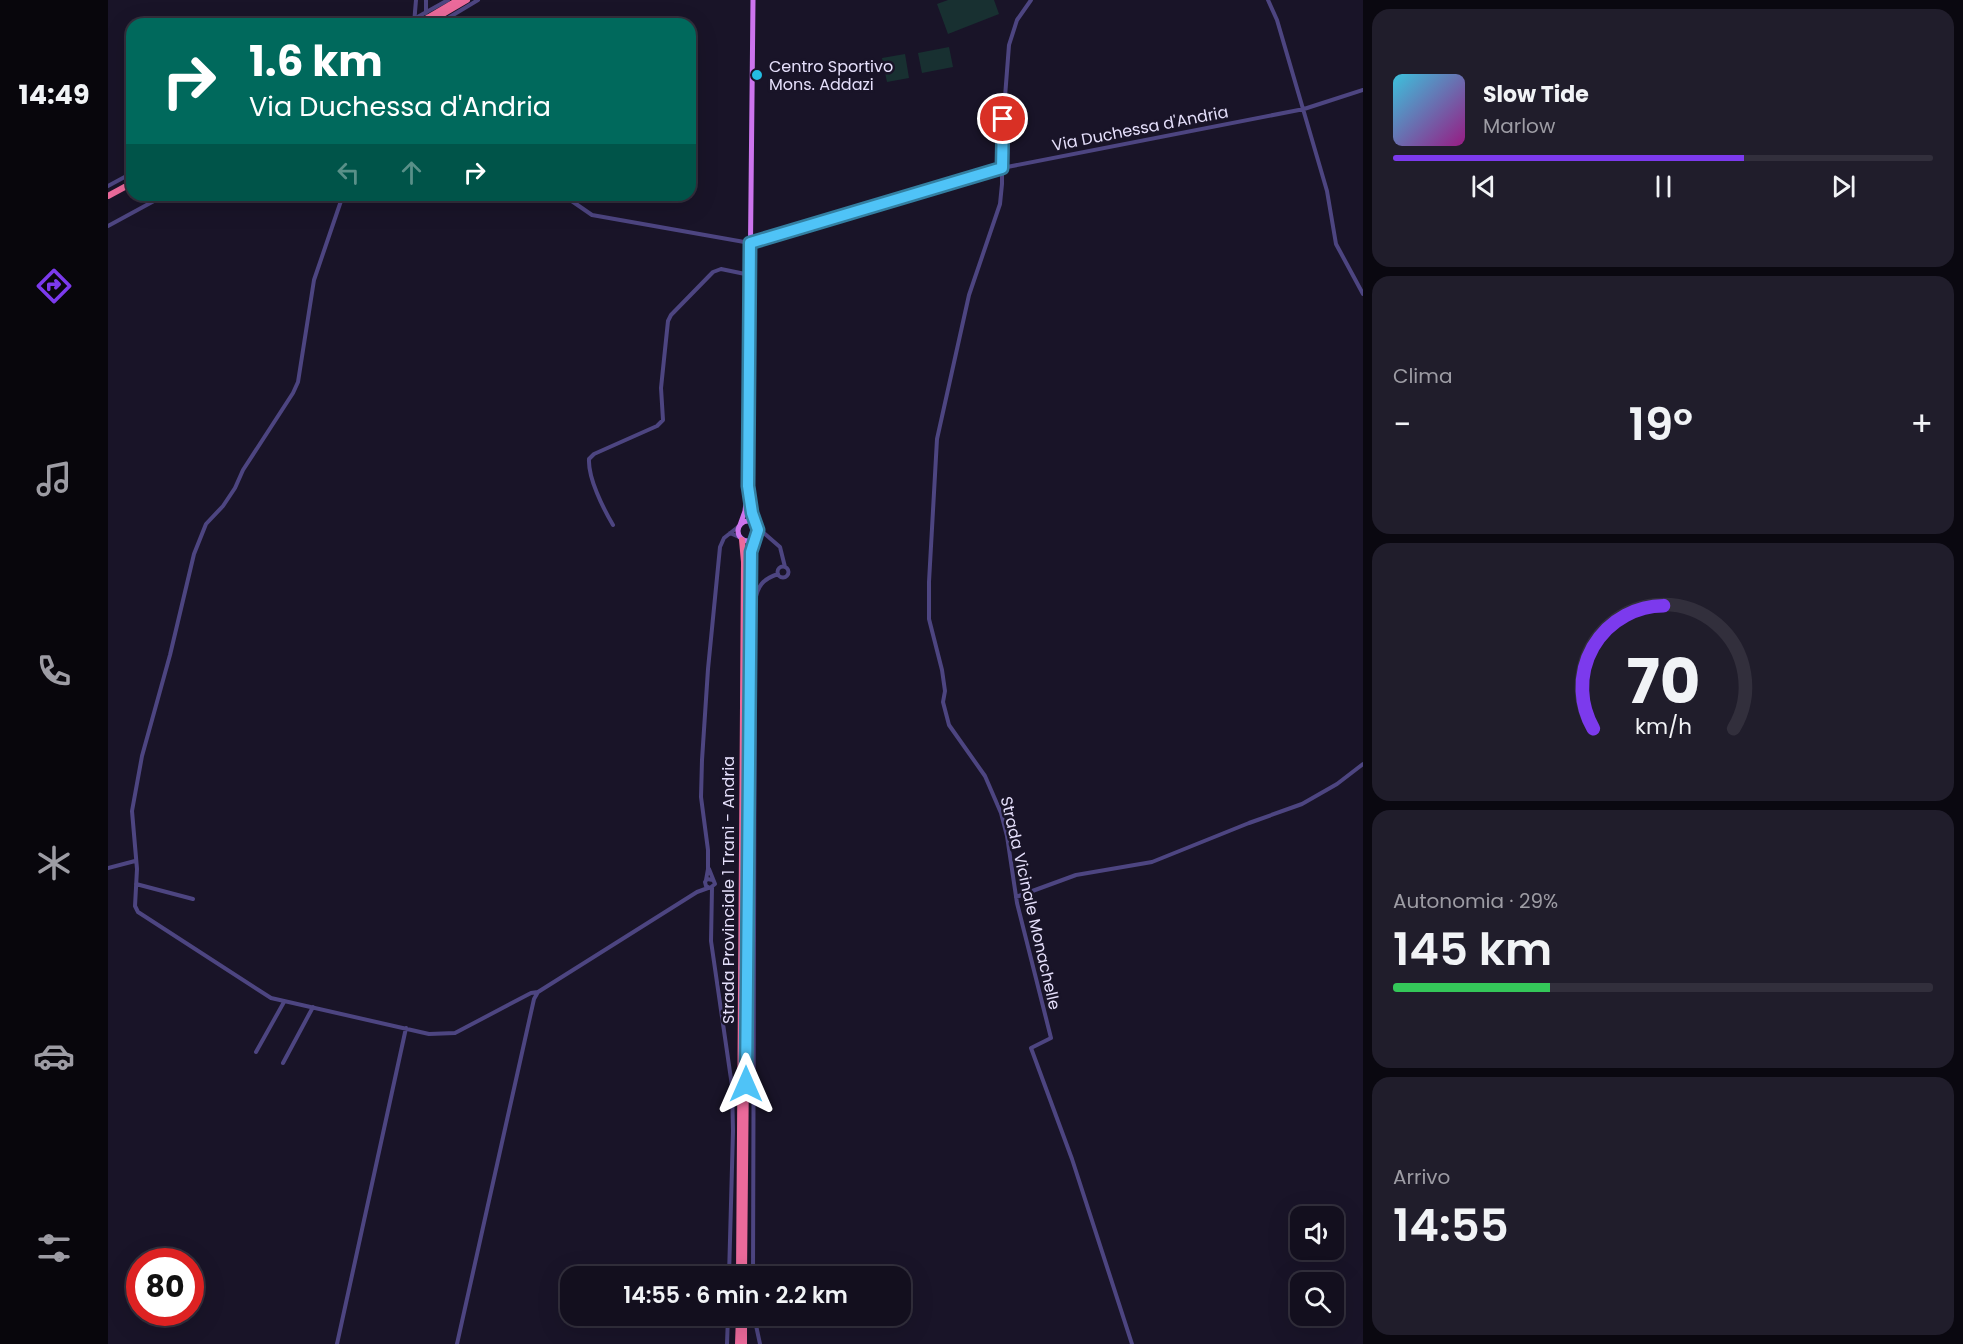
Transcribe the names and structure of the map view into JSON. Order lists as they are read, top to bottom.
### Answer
{
  "streets": {
    "highway": ["Strada Provinciale 1 Trani - Andria"],
    "street": ["Via Duchessa d'Andria", "Strada Vicinale Monachelle"]
  },
  "crossings": [
    ["Via Duchessa d'Andria", "Strada Provinciale 1 Trani - Andria"],
    ["Via Duchessa d'Andria", "Strada Vicinale Monachelle"]
  ],
  "places": ["Centro Sportivo Mons. Addazi"],
  "page": {
    "tabs": "14:49",
    "turn": ["1.6 km", "Via Duchessa d'Andria"],
    "song": ["Slow Tide", "Marlow"],
    "tile": [
      "Clima",
      ["Autonomia · 29%", "145 km"],
      ["Arrivo", "14:55"]
    ],
    "heat": ["−", "19°", "+"],
    "limit": "80",
    "trip": "14:55 · 6 min · 2.2 km",
    "gauge": ["70", "km/h"]
  }
}
